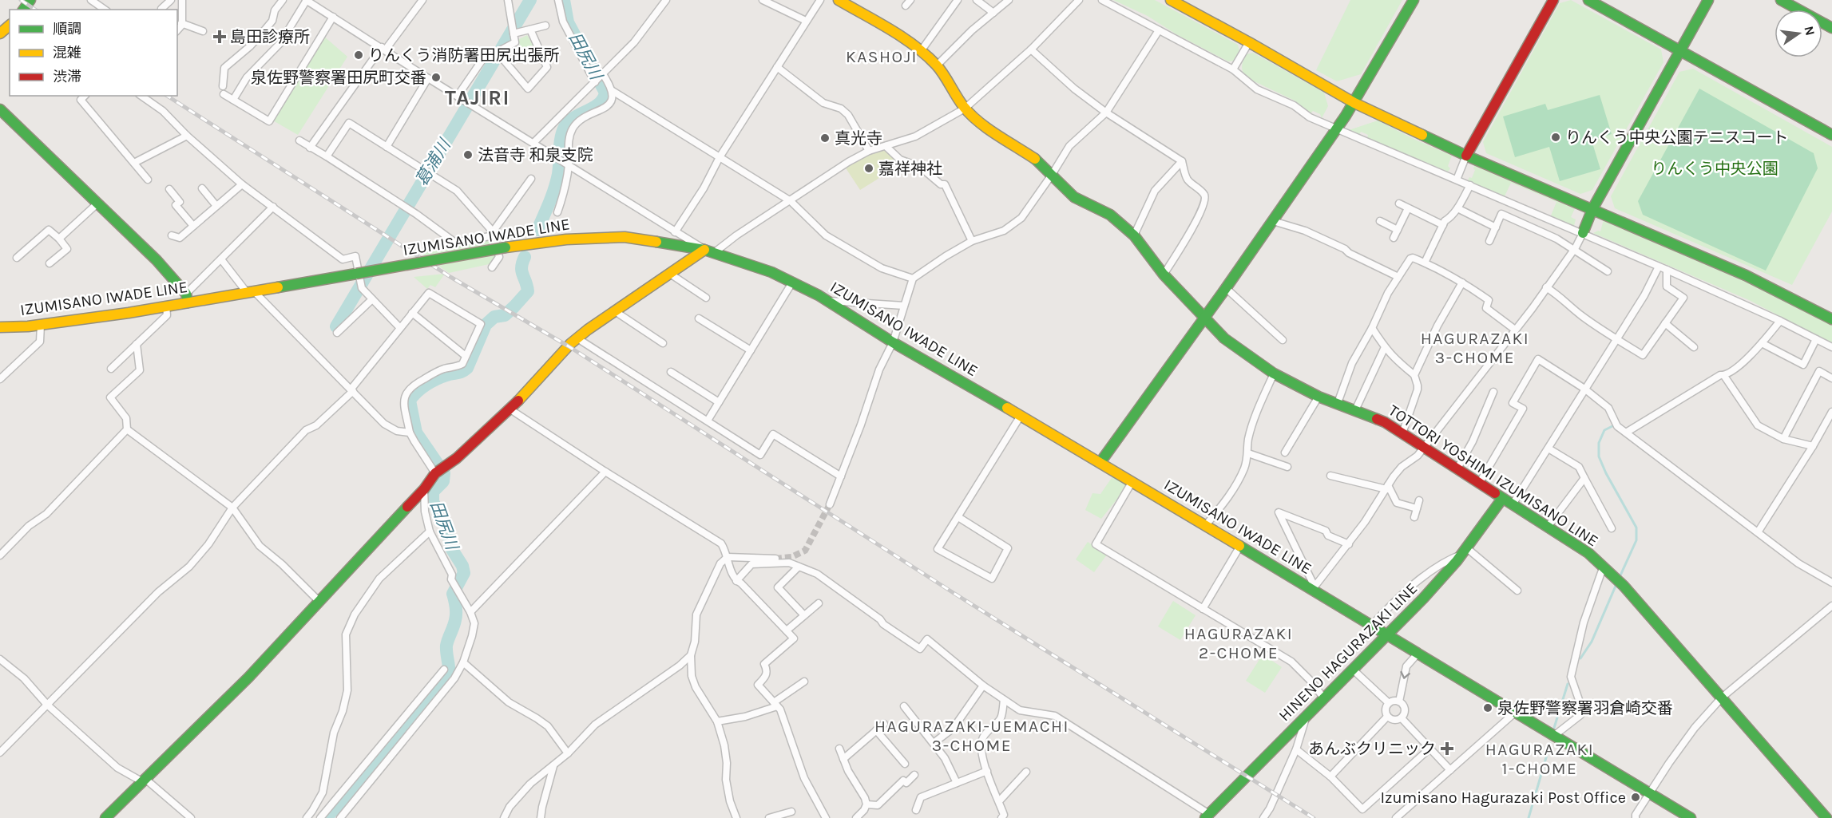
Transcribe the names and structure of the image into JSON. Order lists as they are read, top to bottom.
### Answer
{
  "streets": {
    "main road": ["IZUMISANO IWADE LINE", "TOTTORI YOSHIMI IZUMISANO LINE", "HINENO HAGURAZAKI LINE"]
  },
  "crossings": [
    ["IZUMISANO IWADE LINE", "HINENO HAGURAZAKI LINE"],
    ["TOTTORI YOSHIMI IZUMISANO LINE", "HINENO HAGURAZAKI LINE"]
  ],
  "districts": [
    "KASHOJI",
    "TAJIRI",
    "HAGURAZAKI 3-CHOME",
    "HAGURAZAKI 2-CHOME",
    "HAGURAZAKI-UEMACHI 3-CHOME",
    "HAGURAZAKI 1-CHOME"
  ],
  "water": ["田尻川", "葛浦川"],
  "parks": ["りんくう中央公園"],
  "places": {
    "health": ["島田診療所", "あんぶクリニック"],
    "other": [
      "りんくう消防署田尻出張所",
      "泉佐野警察署田尻町交番",
      "りんくう中央公園テニスコート",
      "真光寺",
      "法音寺 和泉支院",
      "嘉祥神社",
      "泉佐野警察署羽倉崎交番",
      "Izumisano Hagurazaki Post Office"
    ]
  },
  "legend": ["順調", "混雑", "渋滞"],
  "north": "right"
}
